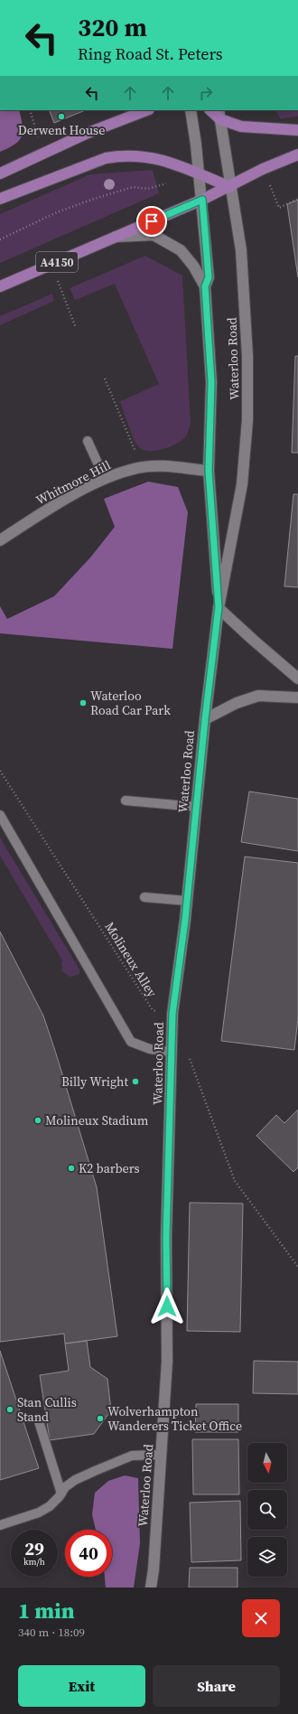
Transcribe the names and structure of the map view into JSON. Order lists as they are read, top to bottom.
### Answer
{
  "streets": {
    "highway": ["A4150"],
    "street": ["Waterloo Road", "Whitmore Hill"],
    "path": ["Molineux Alley"]
  },
  "crossings": [
    ["A4150", "Waterloo Road"],
    ["Waterloo Road", "Whitmore Hill"],
    ["Waterloo Road", "Molineux Alley"]
  ],
  "places": [
    "Derwent House",
    "Waterloo Road Car Park",
    "Billy Wright",
    "Molineux Stadium",
    "K2 barbers",
    "Stan Cullis Stand",
    "Wolverhampton Wanderers Ticket Office"
  ],
  "north": "bottom",
  "page": {
    "turn": ["320 m", "Ring Road St. Peters"],
    "speed": "29 km/h",
    "limit": "40",
    "heading": ["1 min", "340 m · 18:09"],
    "buttons": ["Exit", "Share"]
  }
}
